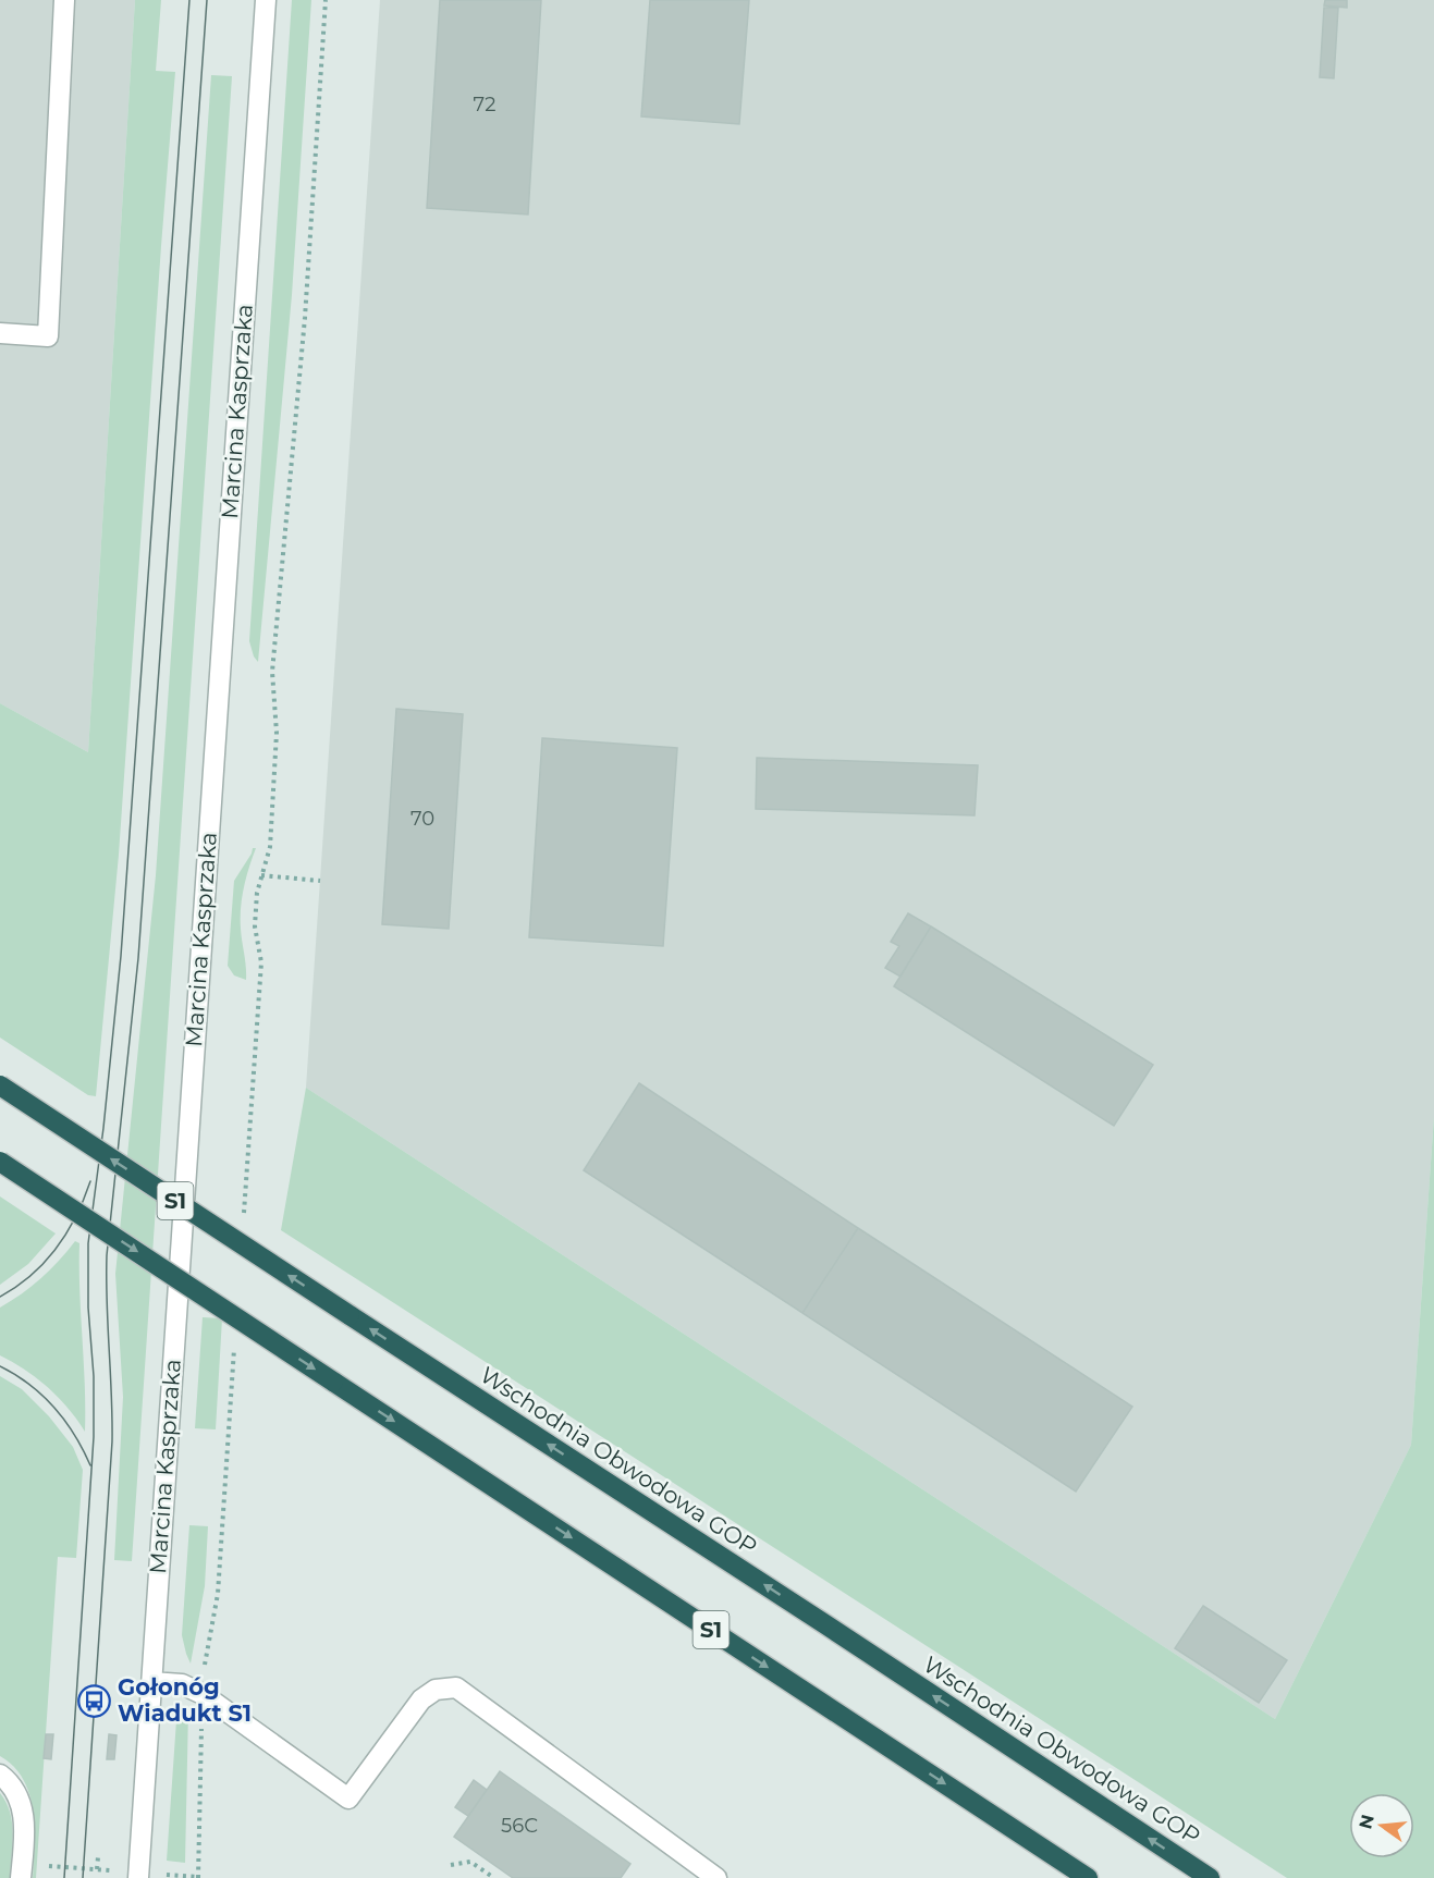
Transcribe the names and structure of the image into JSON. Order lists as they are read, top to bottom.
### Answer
{
  "streets": {
    "highway": ["S1", "Wschodnia Obwodowa GOP"],
    "street": ["Marcina Kasprzaka"]
  },
  "places": {
    "bus stop": ["Gołonóg Wiadukt S1"]
  },
  "house_numbers": ["72", "70", "56C"],
  "north": "left"
}
